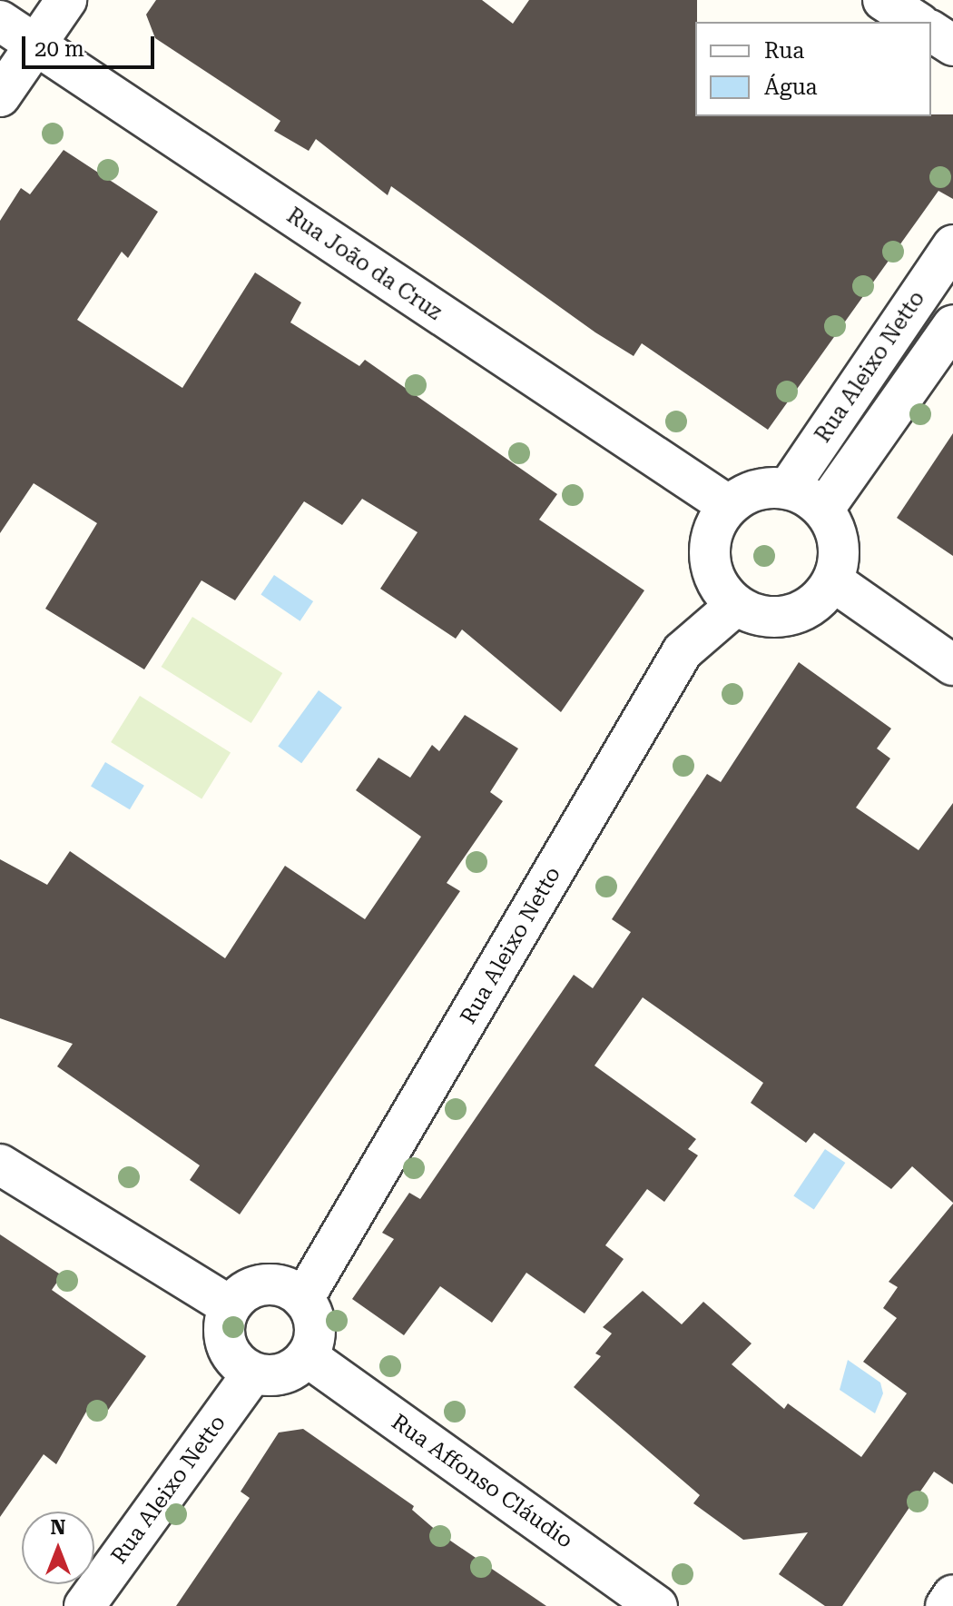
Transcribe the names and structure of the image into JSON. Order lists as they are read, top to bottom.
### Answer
{
  "streets": {
    "street": ["Rua João da Cruz", "Rua Aleixo Netto", "Rua Affonso Cláudio"]
  },
  "crossings": [
    ["Rua João da Cruz", "Rua Aleixo Netto"],
    ["Rua Aleixo Netto", "Rua Affonso Cláudio"]
  ],
  "legend": ["Rua", "Água"],
  "scale_bar": "20 m",
  "north": "top"
}
